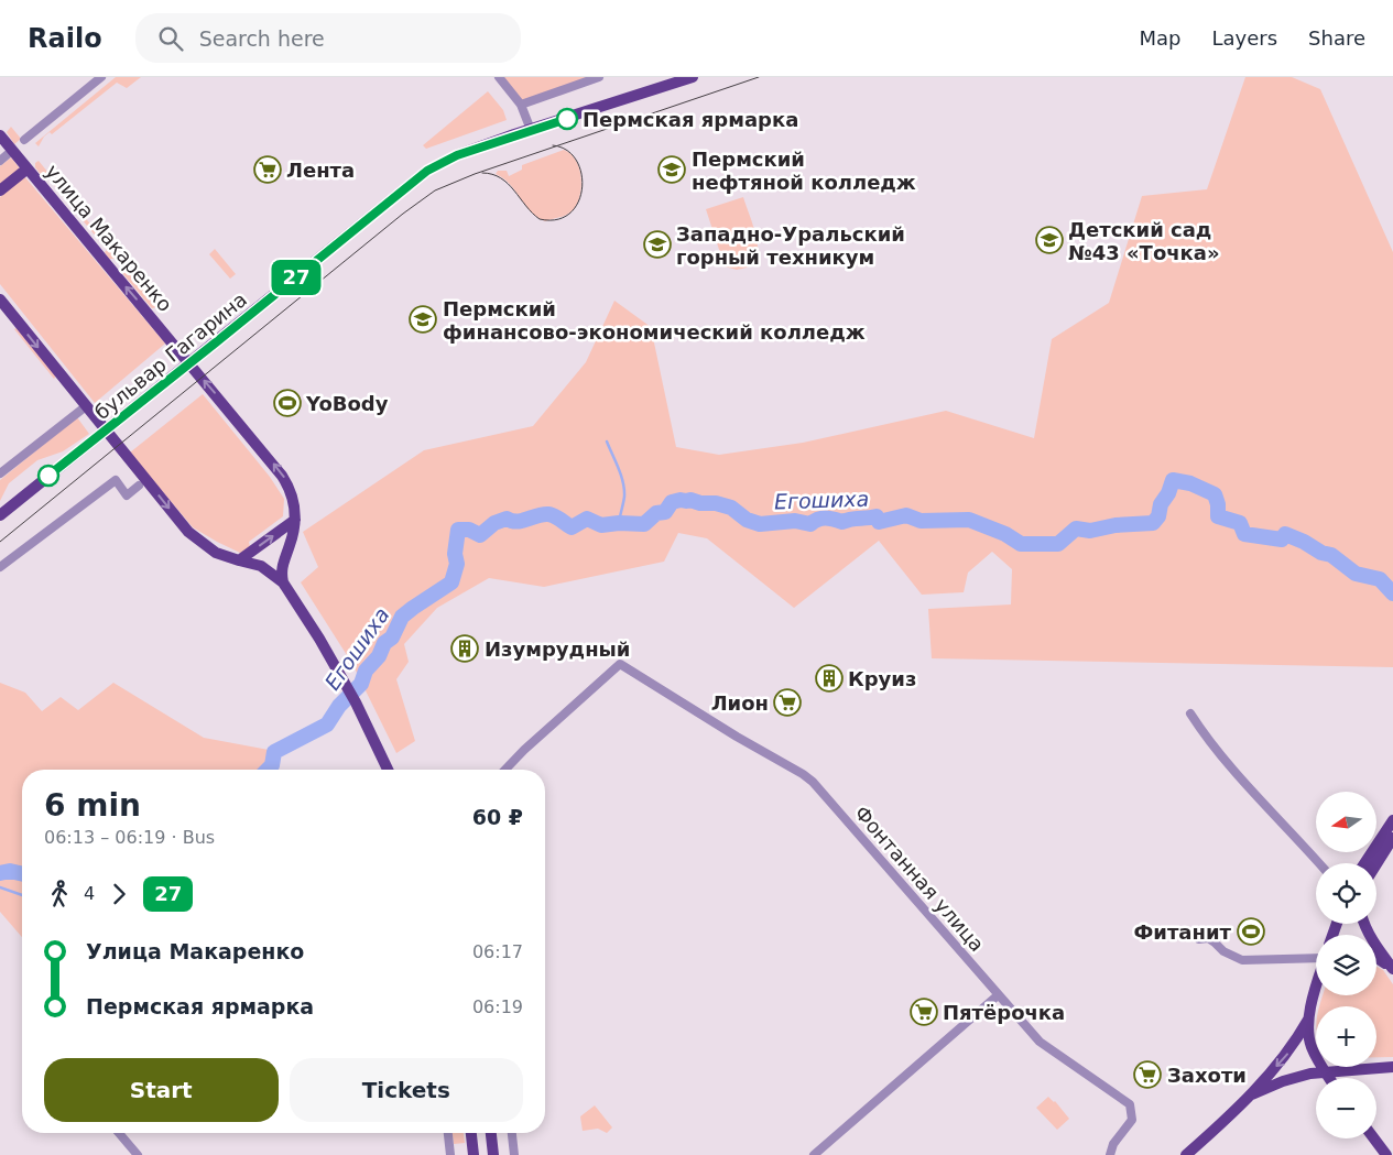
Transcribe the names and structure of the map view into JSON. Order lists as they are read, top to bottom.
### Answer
{
  "streets": {
    "main road": ["улица Макаренко", "бульвар Гагарина"],
    "street": ["Фонтанная улица"]
  },
  "crossings": [
    ["улица Макаренко", "бульвар Гагарина"]
  ],
  "one_way": ["улица Макаренко"],
  "water": ["Егошиха"],
  "places": {
    "other": ["Пермская ярмарка"],
    "supermarket": [
      "Лента",
      "Лион",
      "Пятёрочка",
      "Захоти"
    ],
    "school or university": [
      "Пермский нефтяной колледж",
      "Детский сад №43 «Точка»",
      "Западно-Уральский горный техникум",
      "Пермский финансово-экономический колледж"
    ],
    "sports": ["YoBody", "Фитанит"],
    "building": ["Изумрудный", "Круиз"]
  },
  "lines": ["bus line 27"],
  "north": "left",
  "page": {
    "header": "Railo",
    "search": "Search here",
    "nav": ["Map", "Layers", "Share"],
    "on_map": "27",
    "heading": ["6 min", "06:13 – 06:19 · Bus", "60 ₽"],
    "map_buttons": ["+", "−"],
    "legs": ["4", "27"],
    "list": [
      {
        "name": "Улица Макаренко",
        "value": "06:17"
      },
      {
        "name": "Пермская ярмарка",
        "value": "06:19"
      }
    ],
    "buttons": ["Start", "Tickets"]
  }
}
